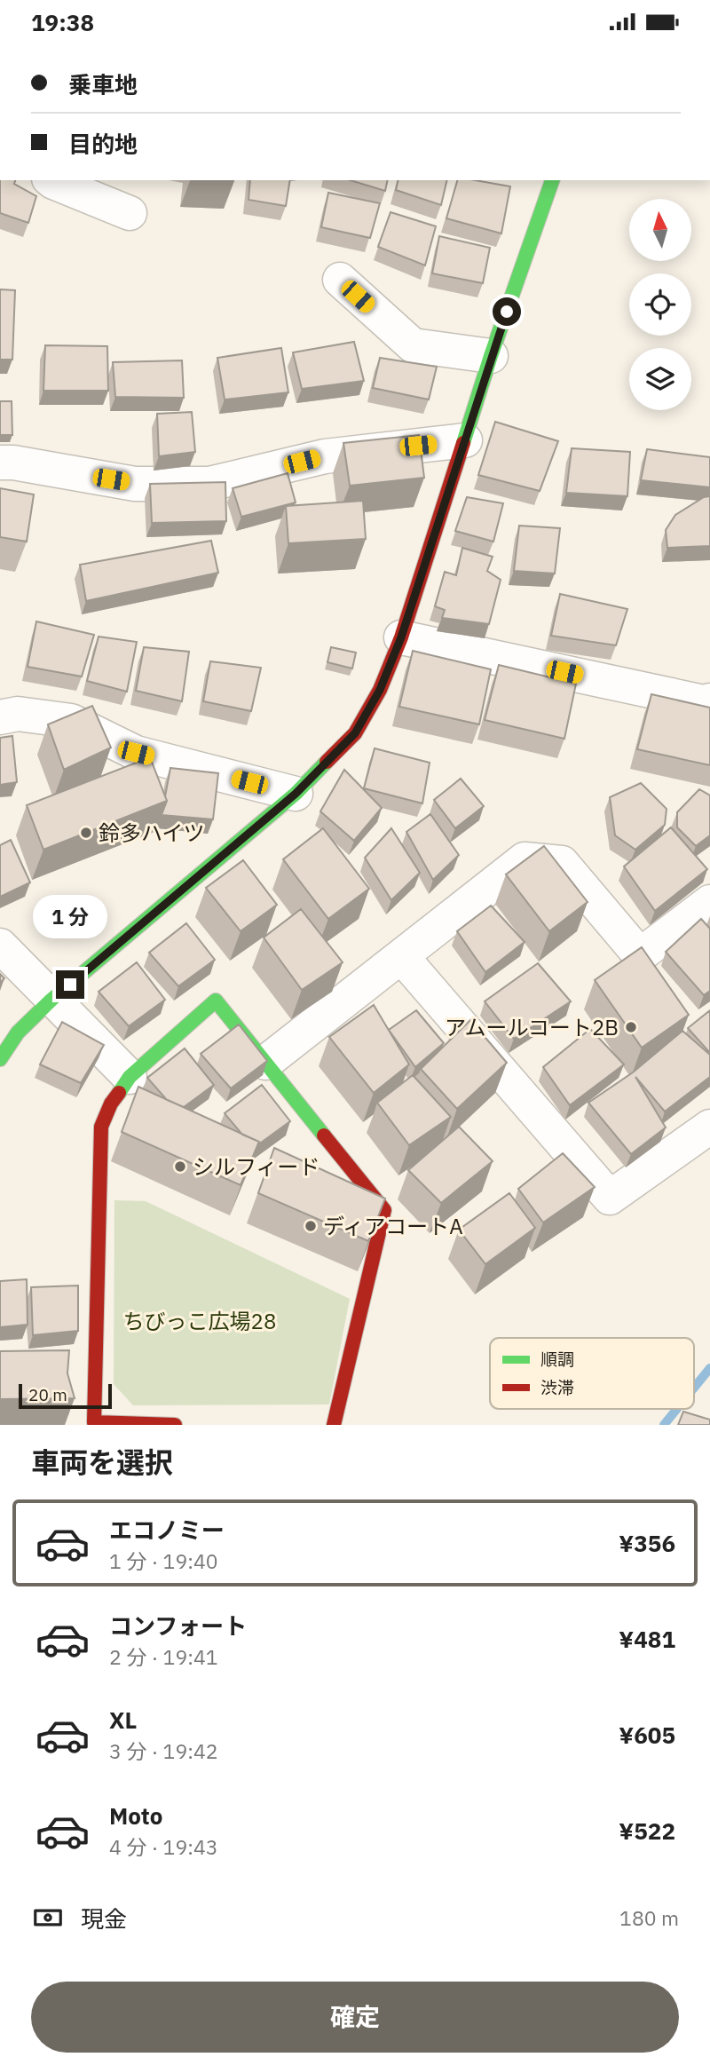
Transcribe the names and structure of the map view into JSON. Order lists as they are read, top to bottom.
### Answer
{
  "parks": ["ちびっこ広場28"],
  "places": [
    "鈴多ハイツ",
    "アムールコート2B",
    "シルフィード",
    "ディアコートA"
  ],
  "legend": ["順調", "渋滞"],
  "scale_bar": "20 m",
  "north": "top",
  "page": {
    "status": "19:38",
    "banner": ["乗車地", "目的地"],
    "bubble": "1 分",
    "scale": "20 m",
    "heading": "車両を選択",
    "list": [
      {
        "name": "エコノミー",
        "note": "1 分 · 19:40",
        "value": "¥356"
      },
      {
        "name": "コンフォート",
        "note": "2 分 · 19:41",
        "value": "¥481"
      },
      {
        "name": "XL",
        "note": "3 分 · 19:42",
        "value": "¥605"
      },
      {
        "name": "Moto",
        "note": "4 分 · 19:43",
        "value": "¥522"
      }
    ],
    "pay": ["現金", "180 m"],
    "buttons": "確定"
  }
}
